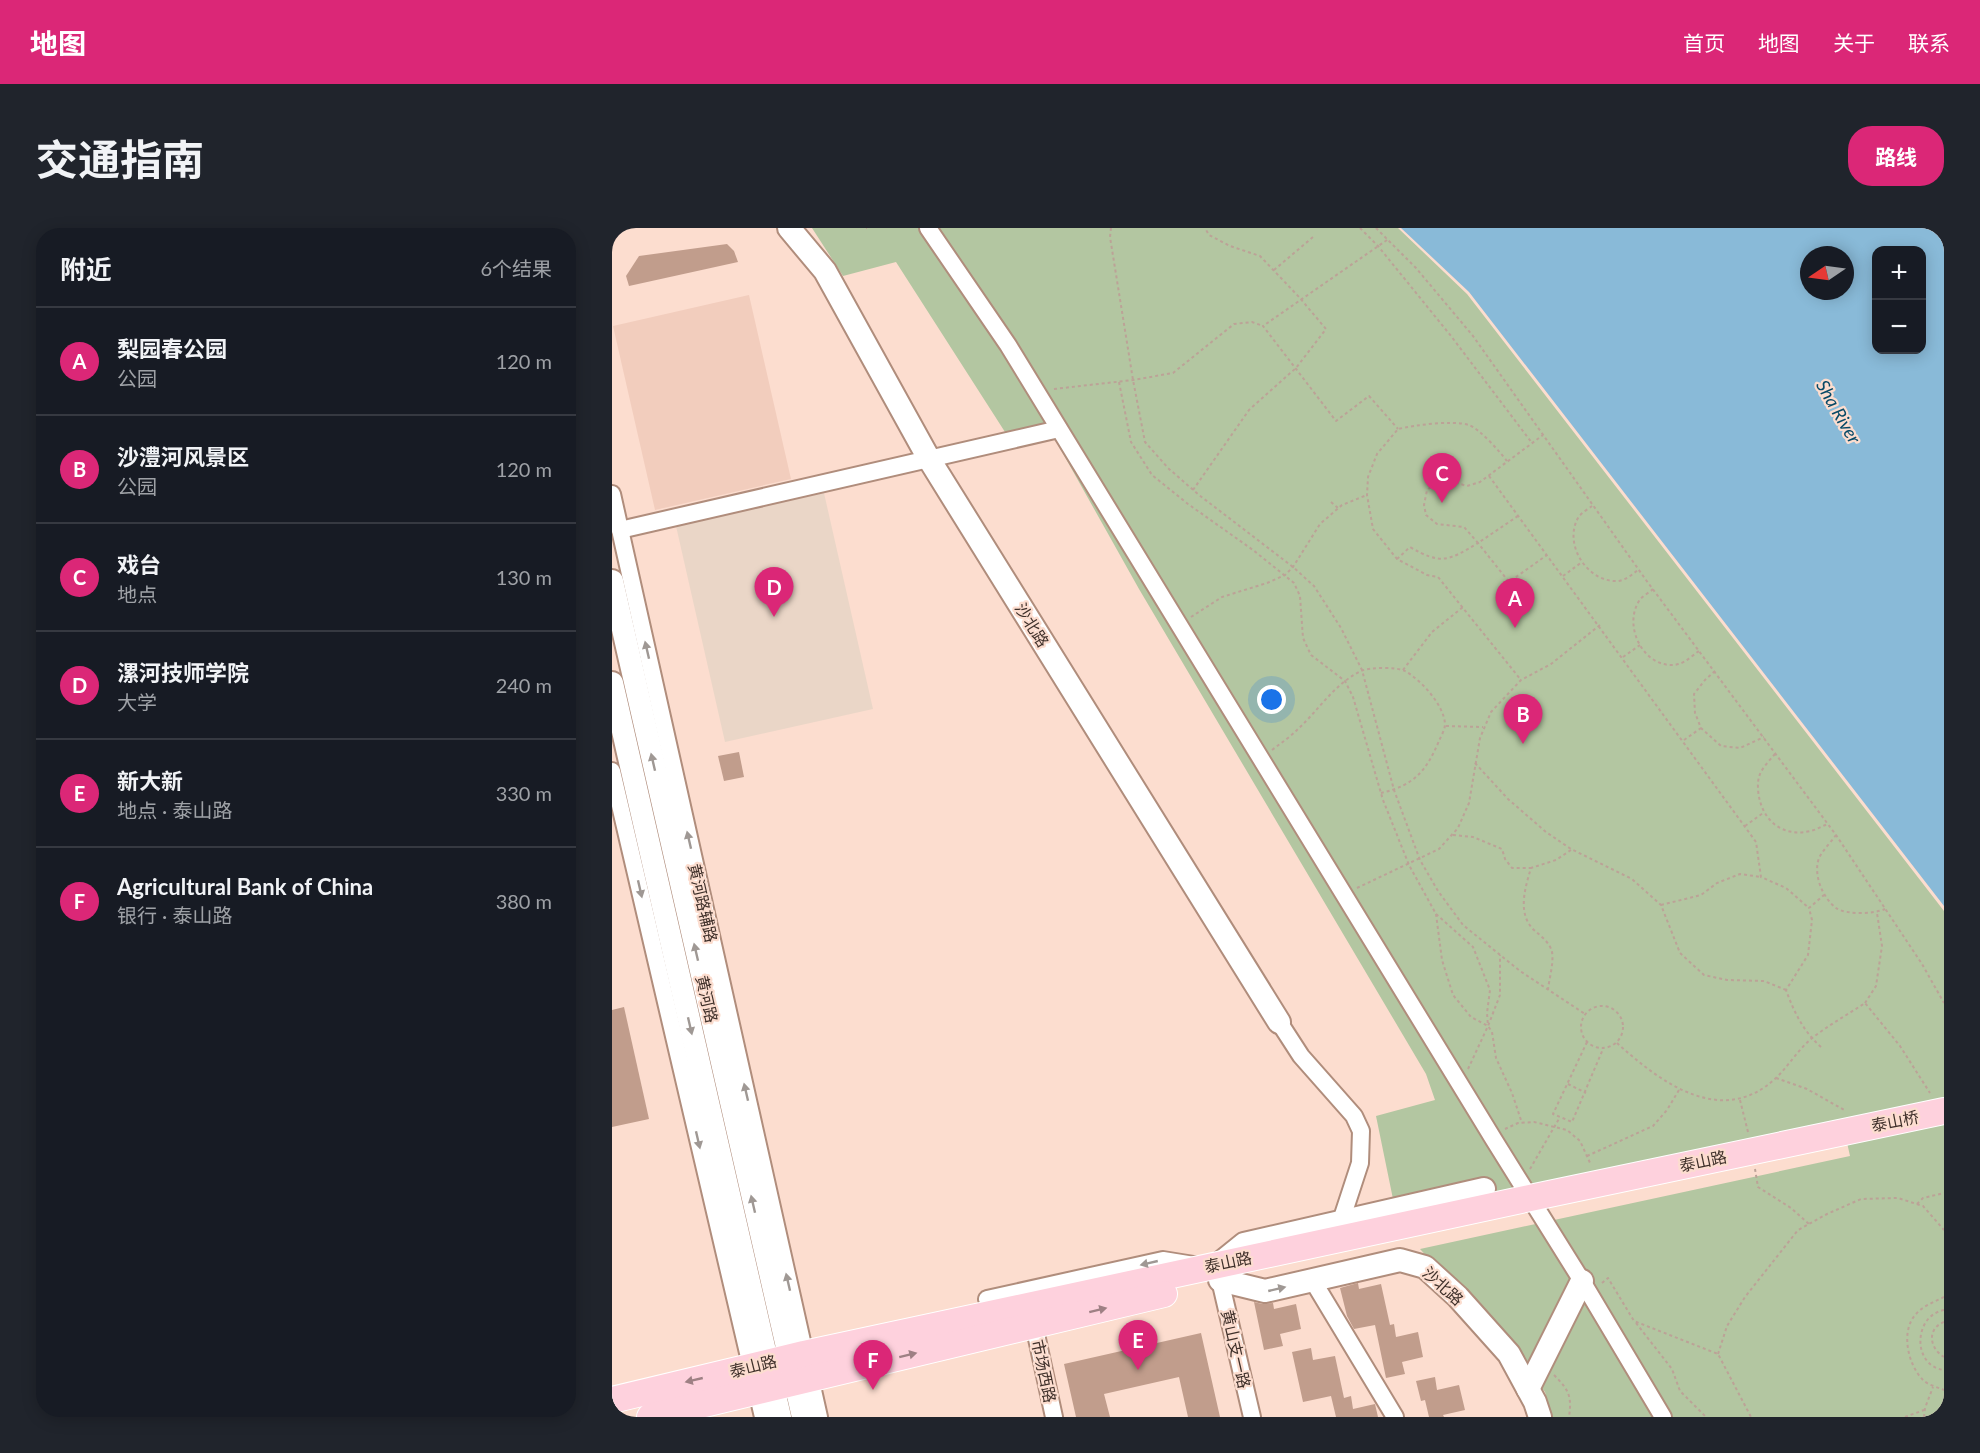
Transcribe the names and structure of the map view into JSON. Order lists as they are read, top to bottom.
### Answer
{
  "streets": {
    "main road": ["泰山桥", "泰山路"],
    "street": [
      "沙北路",
      "黄河路辅路",
      "黄河路",
      "黄山支一路",
      "市场西路"
    ]
  },
  "crossings": [
    ["沙北路", "泰山路"],
    ["沙北路", "黄山支一路"],
    ["黄河路辅路", "黄河路"],
    ["黄河路辅路", "泰山路"],
    ["黄河路", "泰山路"],
    ["泰山桥", "泰山路"],
    ["泰山路", "黄山支一路"],
    ["泰山路", "市场西路"]
  ],
  "water": ["Sha River"],
  "north": "left",
  "page": {
    "header": "地图",
    "nav": [
      "首页",
      "地图",
      "关于",
      "联系"
    ],
    "title": "交通指南",
    "buttons": "路线",
    "heading": ["附近", "6个结果"],
    "map_buttons": ["+", "−"],
    "list": [
      {
        "mark": "A",
        "name": "梨园春公园",
        "note": "公园",
        "value": "120 m"
      },
      {
        "mark": "B",
        "name": "沙澧河风景区",
        "note": "公园",
        "value": "120 m"
      },
      {
        "mark": "C",
        "name": "戏台",
        "note": "地点",
        "value": "130 m"
      },
      {
        "mark": "D",
        "name": "漯河技师学院",
        "note": "大学",
        "value": "240 m"
      },
      {
        "mark": "E",
        "name": "新大新",
        "note": "地点 · 泰山路",
        "value": "330 m"
      },
      {
        "mark": "F",
        "name": "Agricultural Bank of China",
        "note": "银行 · 泰山路",
        "value": "380 m"
      }
    ],
    "pins": [
      "C",
      "D",
      "A",
      "B",
      "E",
      "F"
    ]
  }
}
